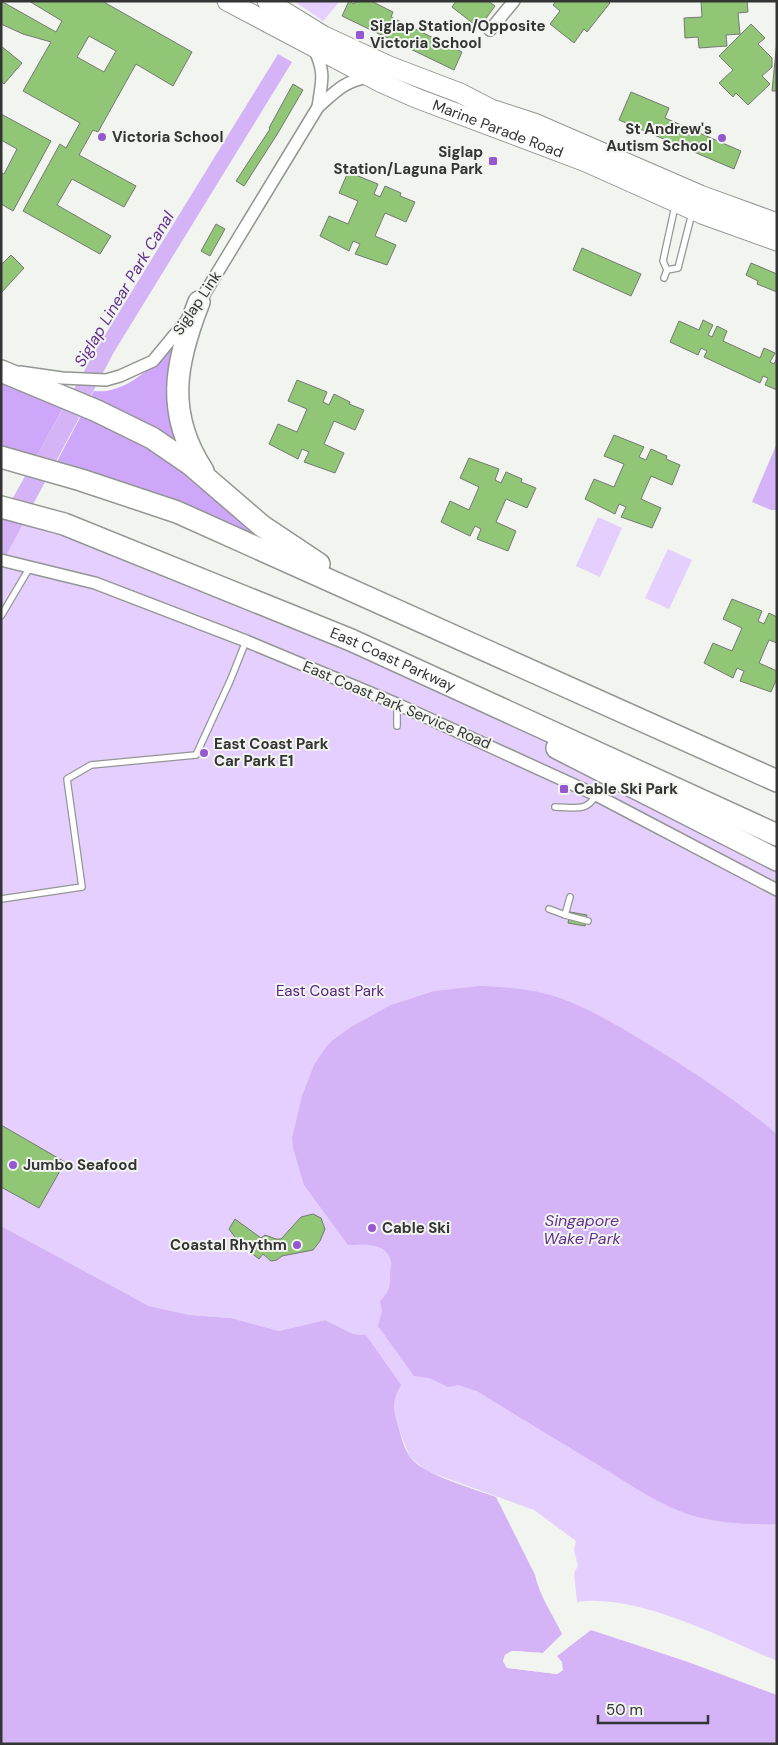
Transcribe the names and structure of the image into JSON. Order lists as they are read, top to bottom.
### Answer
{
  "streets": {
    "highway": ["East Coast Parkway"],
    "main road": ["Marine Parade Road"],
    "street": ["Siglap Link", "East Coast Park Service Road"]
  },
  "crossings": [
    ["Marine Parade Road", "Siglap Link"]
  ],
  "water": ["Siglap Linear Park Canal", "Singapore Wake Park"],
  "parks": ["East Coast Park"],
  "places": {
    "transit": ["Siglap Station/Opposite Victoria School", "Siglap Station/Laguna Park", "Cable Ski Park"],
    "other": [
      "Victoria School",
      "St Andrew's Autism School",
      "East Coast Park Car Park E1",
      "Jumbo Seafood",
      "Cable Ski",
      "Coastal Rhythm"
    ]
  },
  "scale_bar": "50 m"
}
